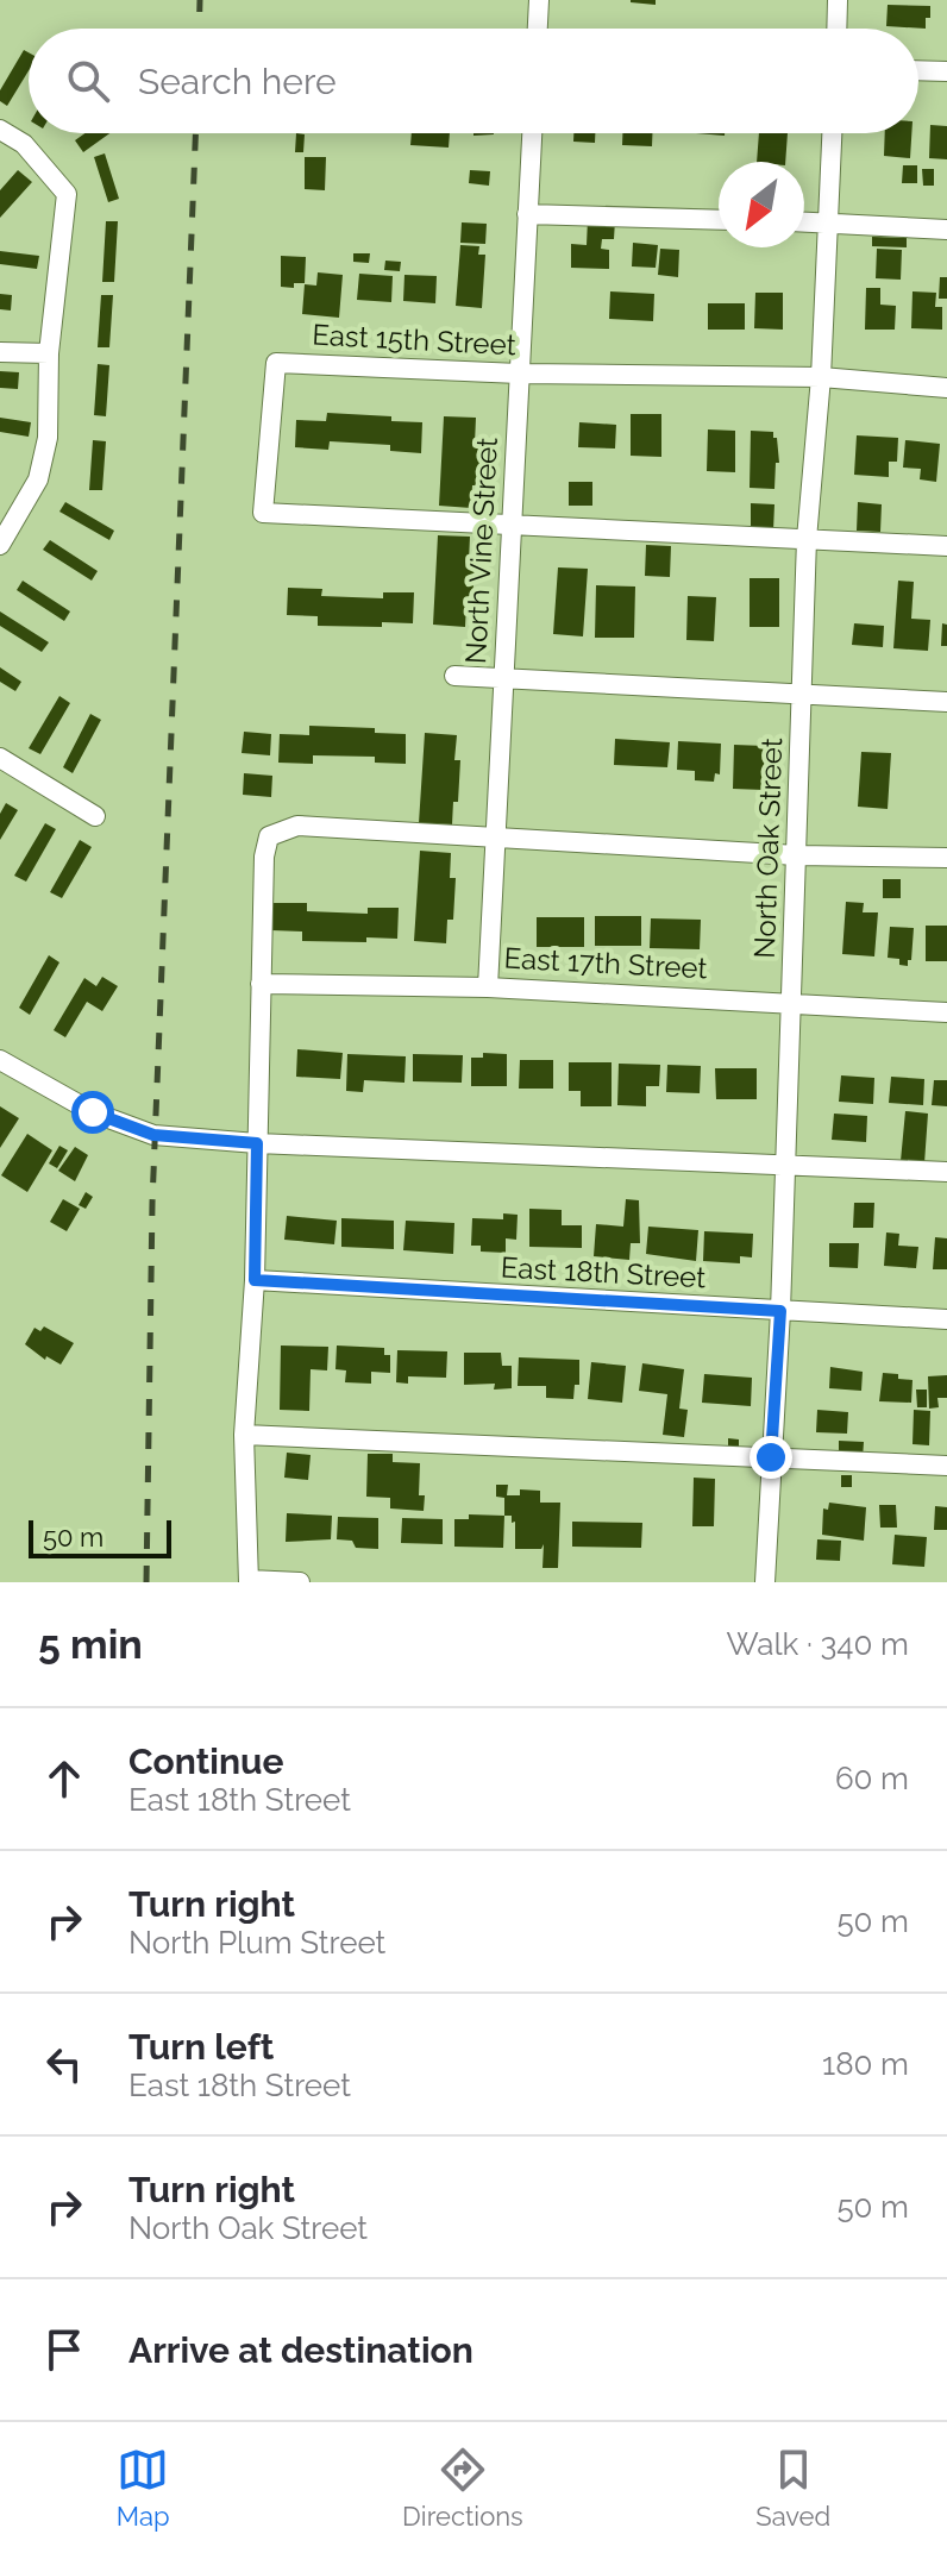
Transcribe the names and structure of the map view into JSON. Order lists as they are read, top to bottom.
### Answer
{
  "streets": {
    "street": [
      "East 15th Street",
      "North Vine Street",
      "North Oak Street",
      "East 17th Street",
      "East 18th Street"
    ]
  },
  "crossings": [
    ["East 15th Street", "North Vine Street"],
    ["East 15th Street", "North Oak Street"],
    ["North Vine Street", "East 17th Street"],
    ["North Oak Street", "East 17th Street"],
    ["North Oak Street", "East 18th Street"]
  ],
  "scale_bar": "50 m",
  "north": "bottom left",
  "page": {
    "search": "Search here",
    "scale": "50 m",
    "heading": ["5 min", "Walk · 340 m"],
    "list": [
      ["Continue", "East 18th Street", "60 m"],
      ["Turn right", "North Plum Street", "50 m"],
      ["Turn left", "East 18th Street", "180 m"],
      ["Turn right", "North Oak Street", "50 m"],
      "Arrive at destination"
    ],
    "nav": ["Map", "Directions", "Saved"]
  }
}
